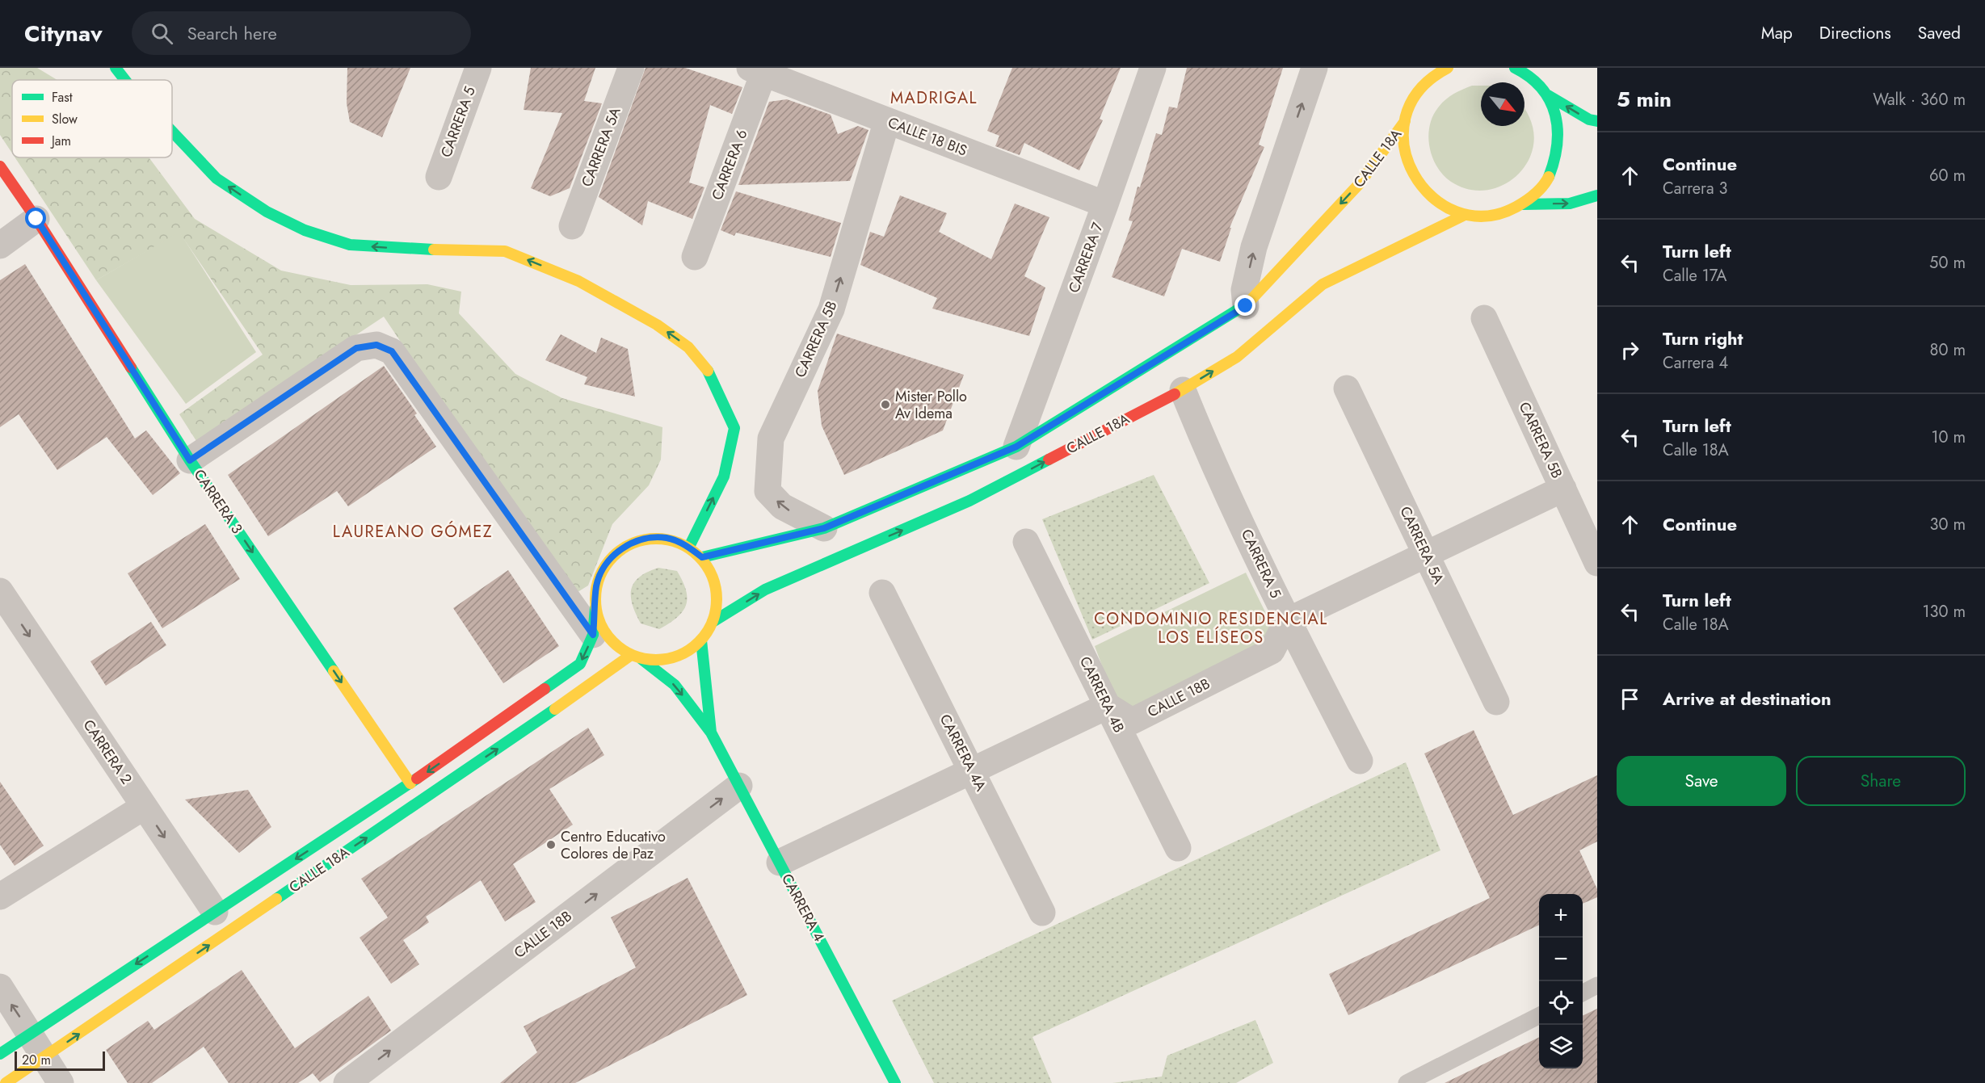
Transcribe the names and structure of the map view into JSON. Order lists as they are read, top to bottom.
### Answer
{
  "streets": {
    "main road": ["CALLE 18A", "CARRERA 3", "CARRERA 4"],
    "street": [
      "CARRERA 5",
      "CALLE 18 BIS",
      "CARRERA 5A",
      "CARRERA 6",
      "CARRERA 7",
      "CARRERA 5B",
      "CARRERA 4B",
      "CALLE 18B",
      "CARRERA 2",
      "CARRERA 4A"
    ]
  },
  "crossings": [
    ["CARRERA 5", "CALLE 18A"],
    ["CARRERA 5", "CALLE 18B"],
    ["CALLE 18 BIS", "CARRERA 6"],
    ["CALLE 18 BIS", "CARRERA 7"],
    ["CALLE 18 BIS", "CARRERA 5B"],
    ["CALLE 18A", "CARRERA 7"],
    ["CALLE 18A", "CARRERA 5B"],
    ["CALLE 18A", "CARRERA 3"],
    ["CALLE 18A", "CARRERA 2"],
    ["CALLE 18A", "CARRERA 4"],
    ["CARRERA 4B", "CALLE 18B"],
    ["CALLE 18B", "CARRERA 4"]
  ],
  "one_way": [
    "CARRERA 5B",
    "CARRERA 3",
    "CALLE 18B",
    "CARRERA 2"
  ],
  "districts": ["MADRIGAL", "LAUREANO GÓMEZ", "CONDOMINIO RESIDENCIAL LOS ELÍSEOS"],
  "places": ["Mister Pollo Av Idema", "Centro Educativo Colores de Paz"],
  "legend": ["Fast", "Slow", "Jam"],
  "scale_bar": "20 m",
  "north": "bottom right",
  "page": {
    "header": "Citynav",
    "search": "Search here",
    "nav": ["Map", "Directions", "Saved"],
    "heading": ["5 min", "Walk · 360 m"],
    "list": [
      ["Continue", "Carrera 3", "60 m"],
      ["Turn left", "Calle 17A", "50 m"],
      ["Turn right", "Carrera 4", "80 m"],
      ["Turn left", "Calle 18A", "10 m"],
      ["Continue", "30 m"],
      ["Turn left", "Calle 18A", "130 m"],
      "Arrive at destination"
    ],
    "buttons": ["Save", "Share"],
    "map_buttons": ["+", "−"],
    "scale": "20 m"
  }
}
